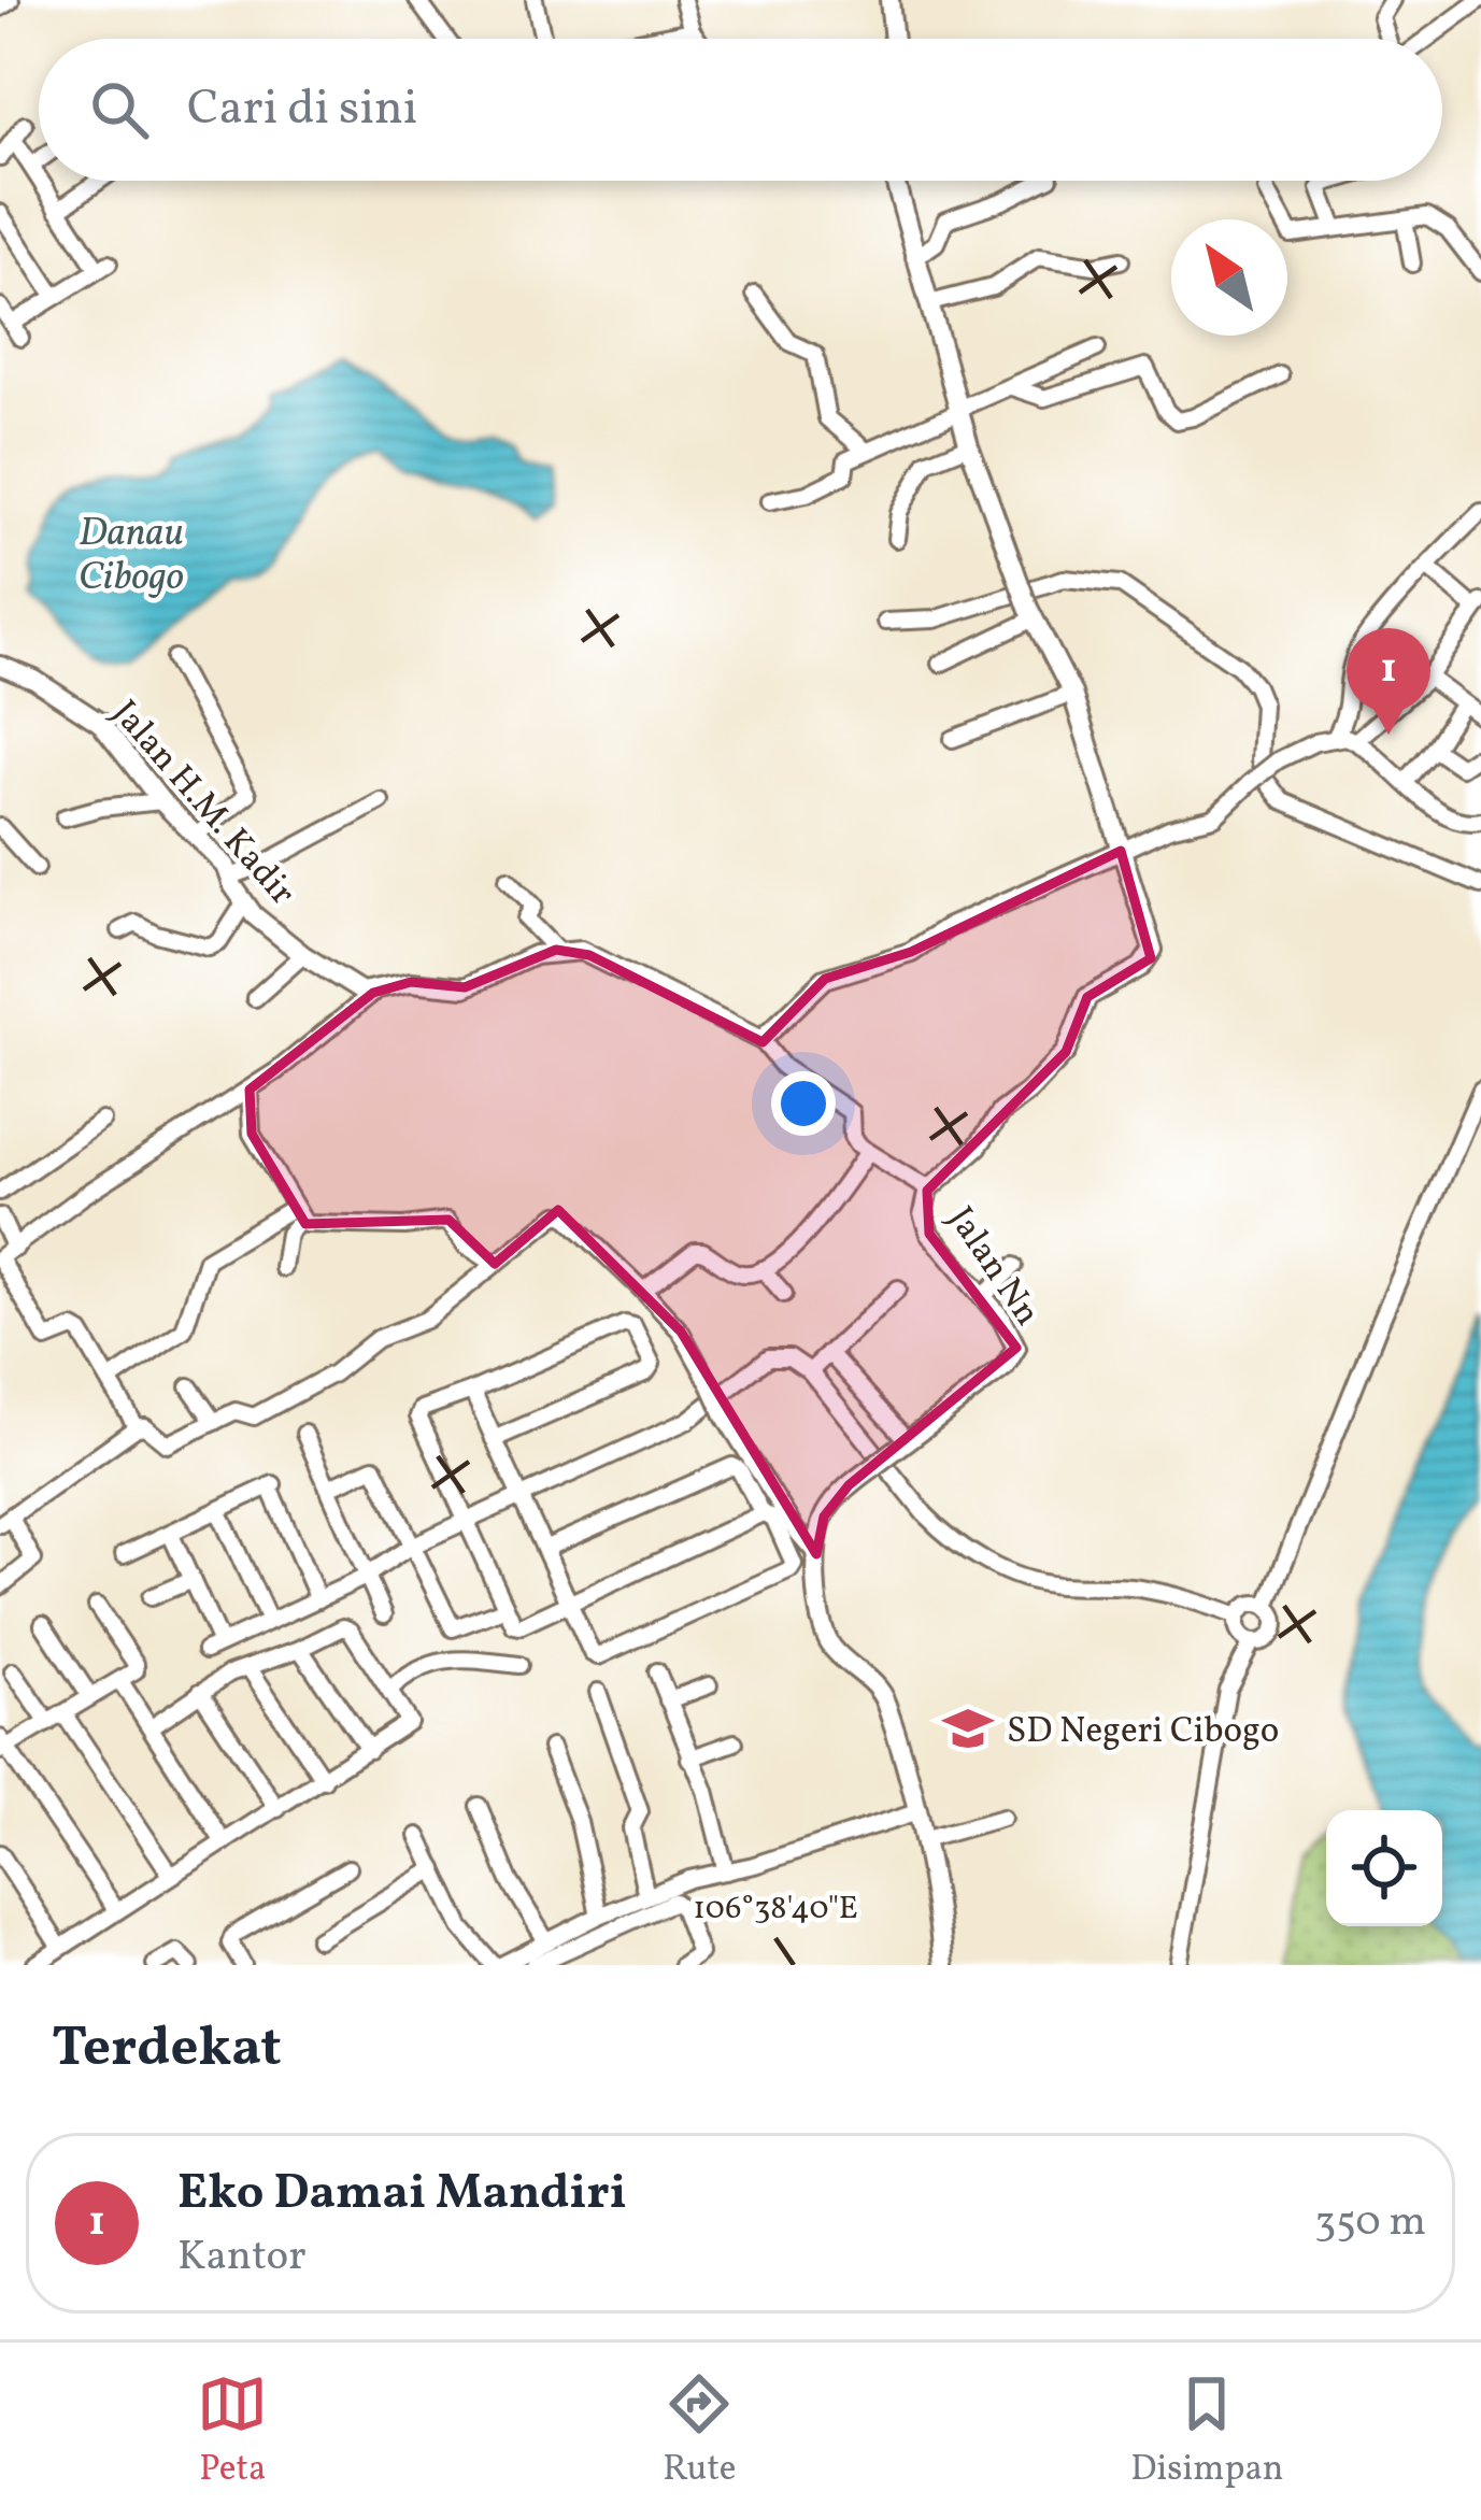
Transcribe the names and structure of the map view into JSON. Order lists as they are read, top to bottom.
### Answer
{
  "streets": {
    "street": ["Jalan H.M. Kadir", "Jalan Nn"]
  },
  "water": ["Danau Cibogo"],
  "places": {
    "school or university": ["SD Negeri Cibogo"]
  },
  "north": "top left",
  "page": {
    "search": "Cari di sini",
    "pins": "1",
    "heading": "Terdekat",
    "list": [
      {
        "mark": "1",
        "name": "Eko Damai Mandiri",
        "note": "Kantor",
        "value": "350 m"
      }
    ],
    "nav": ["Peta", "Rute", "Disimpan"]
  },
  "coordinates": ["106°38'40\"E"]
}
